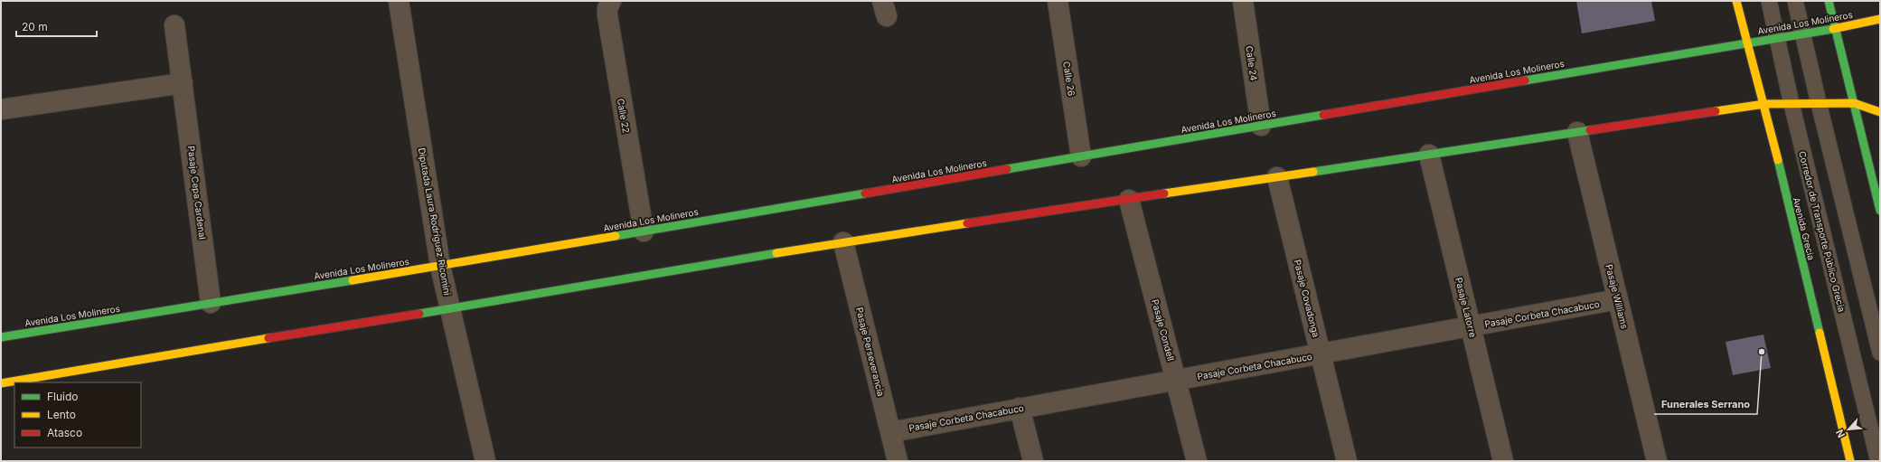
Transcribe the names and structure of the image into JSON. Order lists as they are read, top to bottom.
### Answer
{
  "streets": {
    "street": [
      "Avenida Los Molineros",
      "Calle 24",
      "Calle 26",
      "Calle 22",
      "Pasaje Cepa Cardenal",
      "Diputada Laura Rodríguez Ricomini",
      "Avenida Grecia",
      "Pasaje Williams",
      "Pasaje Covadonga",
      "Pasaje Latorre",
      "Pasaje Corbeta Chacabuco",
      "Pasaje Condell",
      "Pasaje Perseverancia"
    ],
    "lane": ["Corredor de Transporte Público Grecia"]
  },
  "crossings": [
    ["Avenida Los Molineros", "Calle 24"],
    ["Avenida Los Molineros", "Calle 26"],
    ["Avenida Los Molineros", "Calle 22"],
    ["Avenida Los Molineros", "Pasaje Cepa Cardenal"],
    ["Avenida Los Molineros", "Diputada Laura Rodríguez Ricomini"],
    ["Avenida Los Molineros", "Avenida Grecia"],
    ["Avenida Los Molineros", "Corredor de Transporte Público Grecia"],
    ["Pasaje Williams", "Pasaje Corbeta Chacabuco"],
    ["Pasaje Covadonga", "Pasaje Corbeta Chacabuco"],
    ["Pasaje Latorre", "Pasaje Corbeta Chacabuco"],
    ["Pasaje Corbeta Chacabuco", "Pasaje Condell"],
    ["Pasaje Corbeta Chacabuco", "Pasaje Perseverancia"]
  ],
  "places": ["Funerales Serrano"],
  "legend": ["Fluido", "Lento", "Atasco"],
  "scale_bar": "20 m",
  "north": "bottom left"
}
